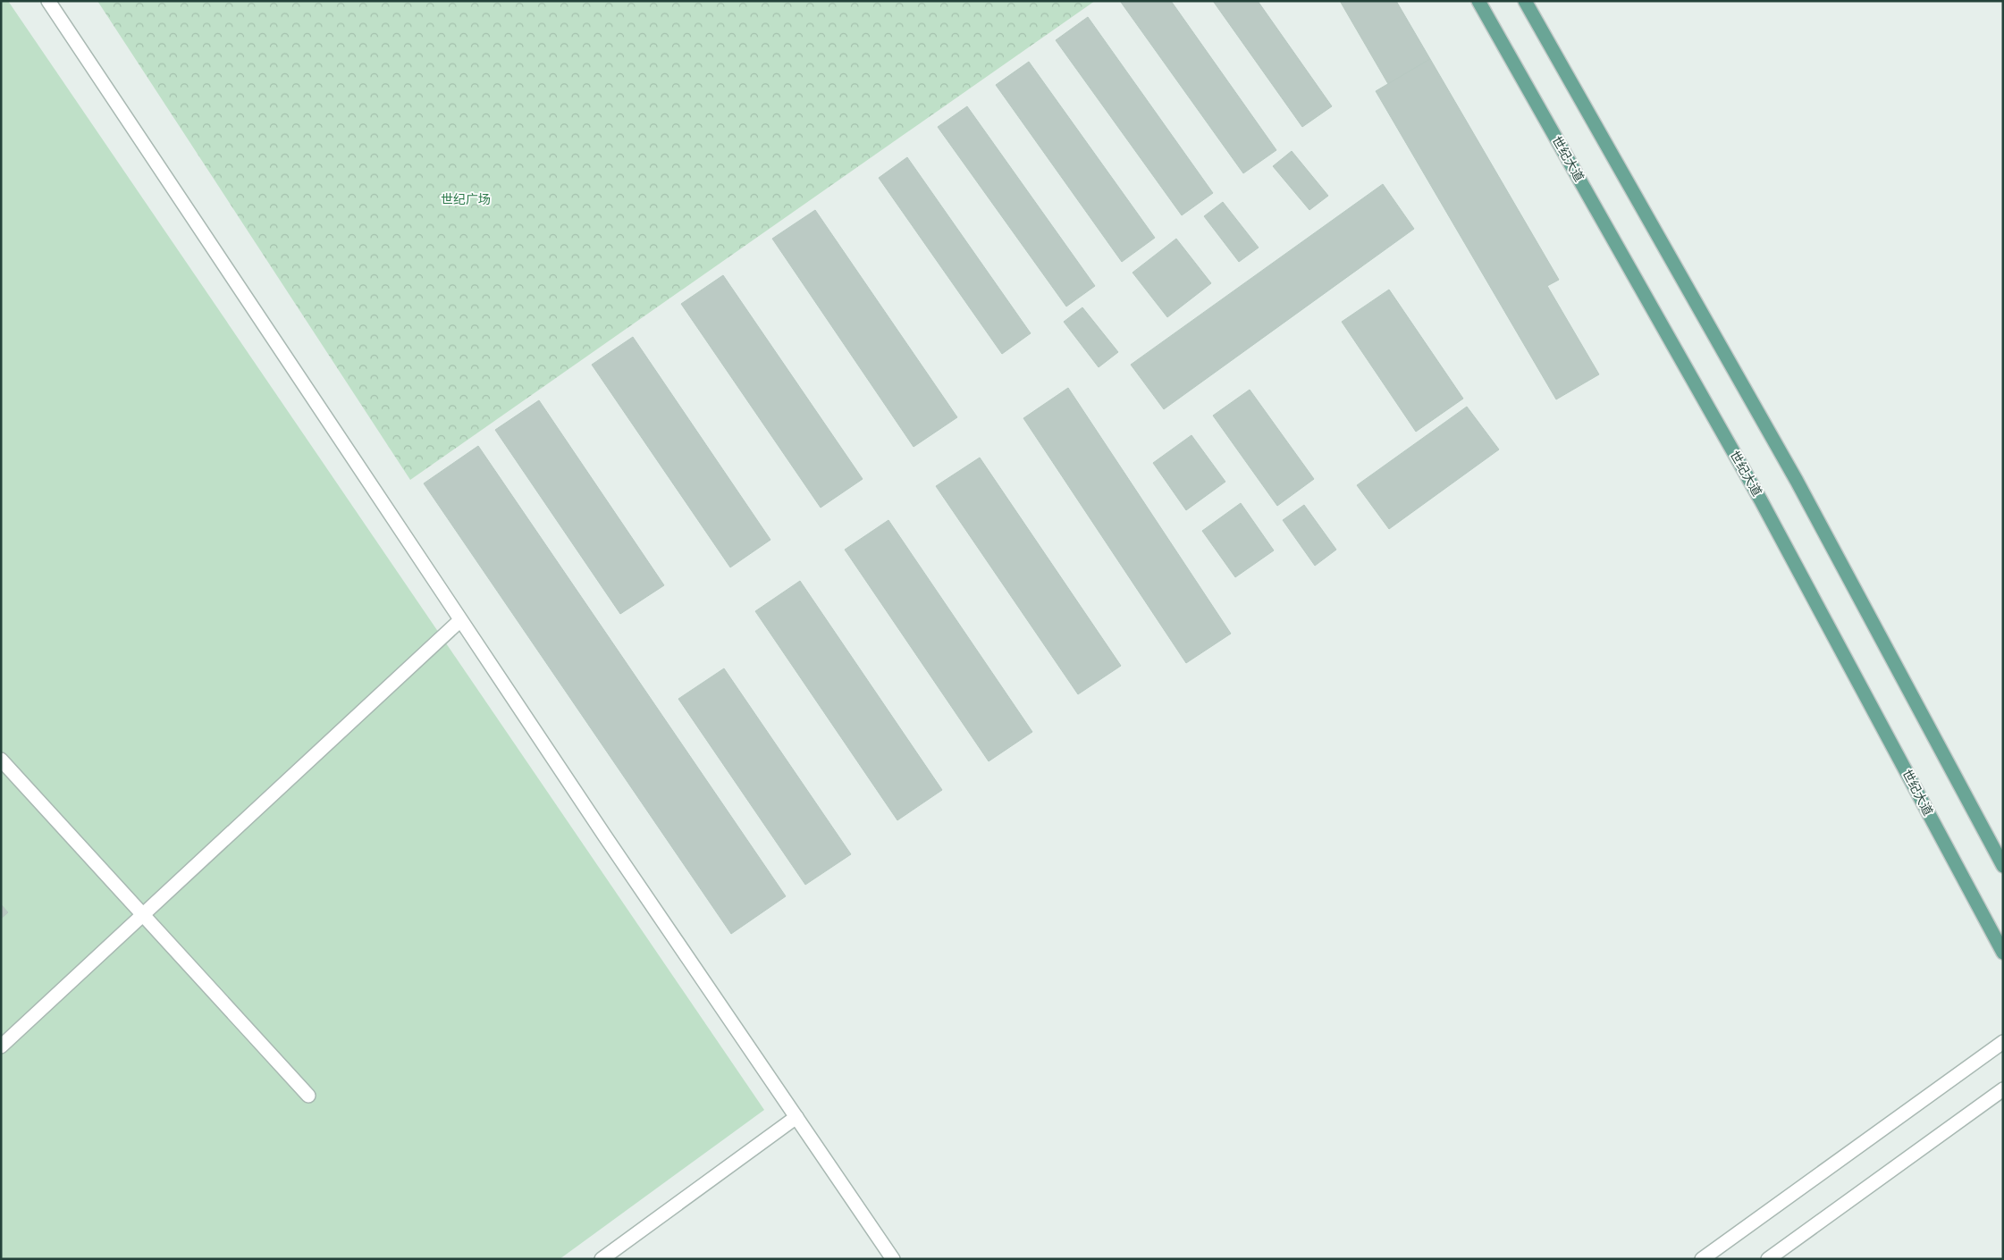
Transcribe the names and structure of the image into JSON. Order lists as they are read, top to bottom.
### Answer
{
  "streets": {
    "main road": ["世纪大道"]
  },
  "parks": ["世纪广场"]
}
